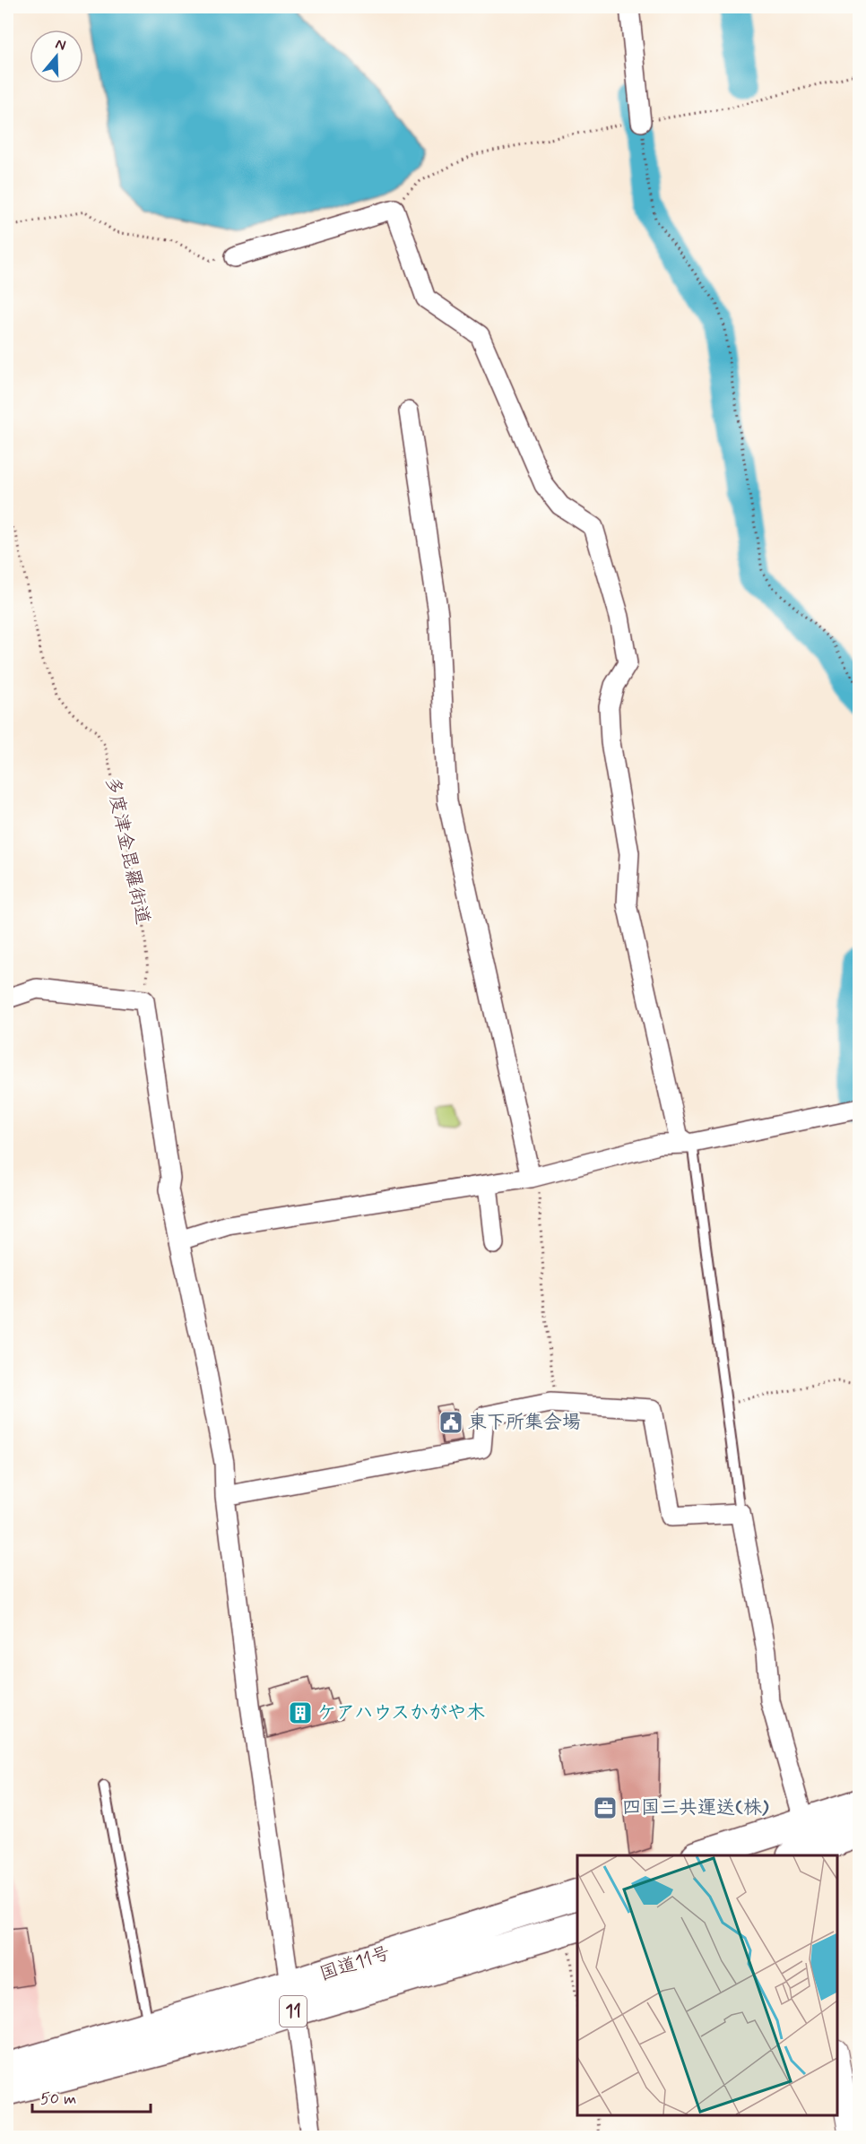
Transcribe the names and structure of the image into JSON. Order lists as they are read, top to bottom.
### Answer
{
  "streets": {
    "highway": ["国道11号", "11"],
    "path": ["多度津金毘羅街道"]
  },
  "places": {
    "public building": ["東下所集会場"],
    "building": ["ケアハウスかがや木"],
    "office": ["四国三共運送(株)"]
  },
  "scale_bar": "50 m",
  "north": "top"
}
